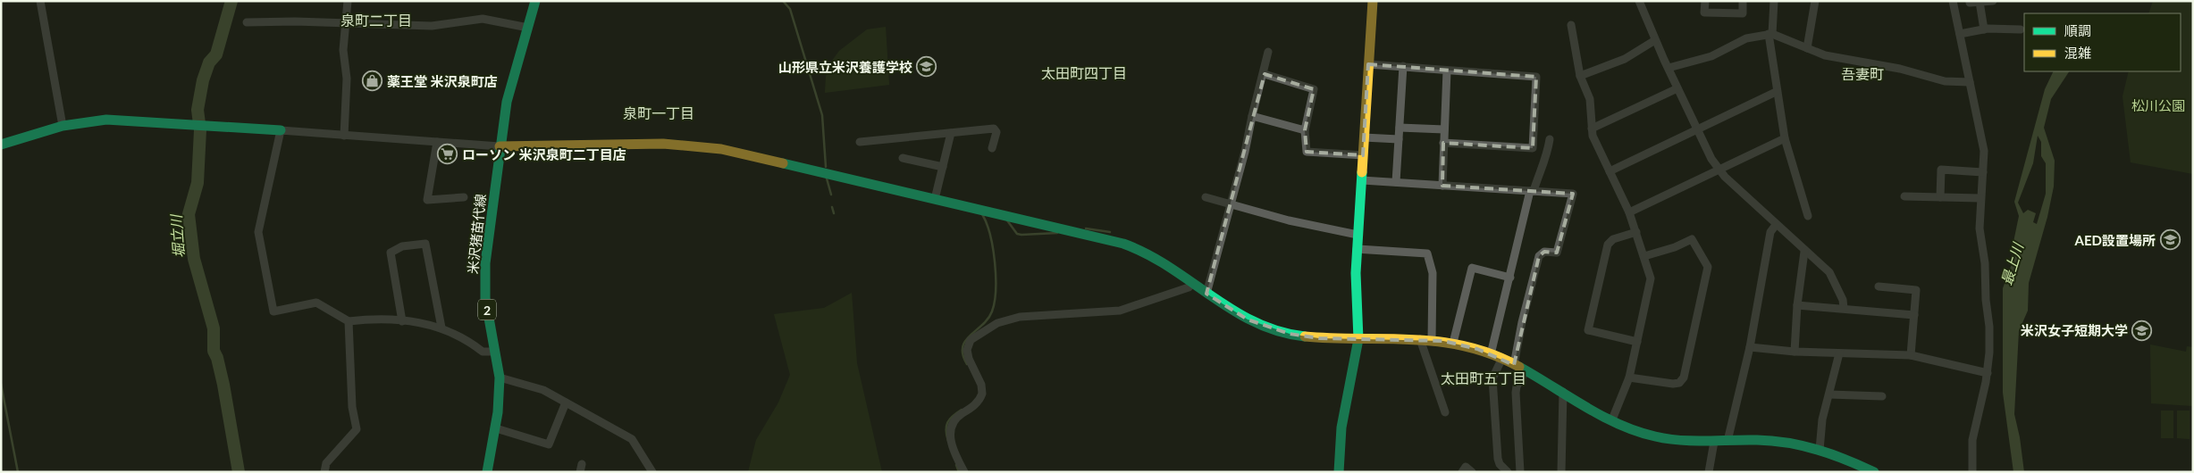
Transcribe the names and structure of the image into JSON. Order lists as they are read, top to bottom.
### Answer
{
  "streets": {
    "street": ["米沢猪苗代線", "2"]
  },
  "districts": [
    "泉町二丁目",
    "太田町四丁目",
    "吾妻町",
    "泉町一丁目",
    "太田町五丁目"
  ],
  "water": ["堀立川", "最上川"],
  "parks": ["松川公園"],
  "places": {
    "school or university": ["山形県立米沢養護学校", "AED設置場所", "米沢女子短期大学"],
    "shop": ["薬王堂 米沢泉町店"],
    "supermarket": ["ローソン 米沢泉町二丁目店"]
  },
  "legend": ["順調", "混雑"]
}
